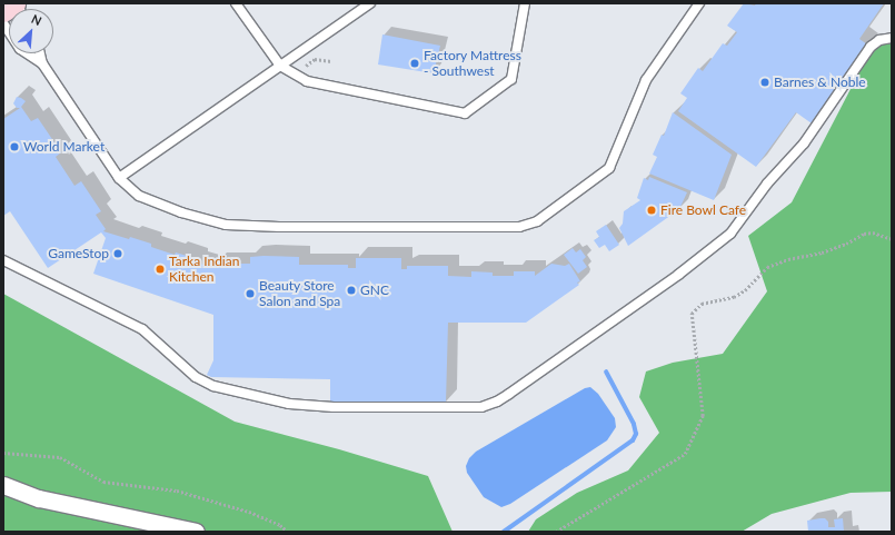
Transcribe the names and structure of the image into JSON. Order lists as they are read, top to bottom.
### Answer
{
  "places": [
    "Factory Mattress - Southwest",
    "Barnes & Noble",
    "World Market",
    "Fire Bowl Cafe",
    "GameStop",
    "Tarka Indian Kitchen",
    "GNC",
    "Beauty Store Salon and Spa"
  ],
  "north": "top right"
}
